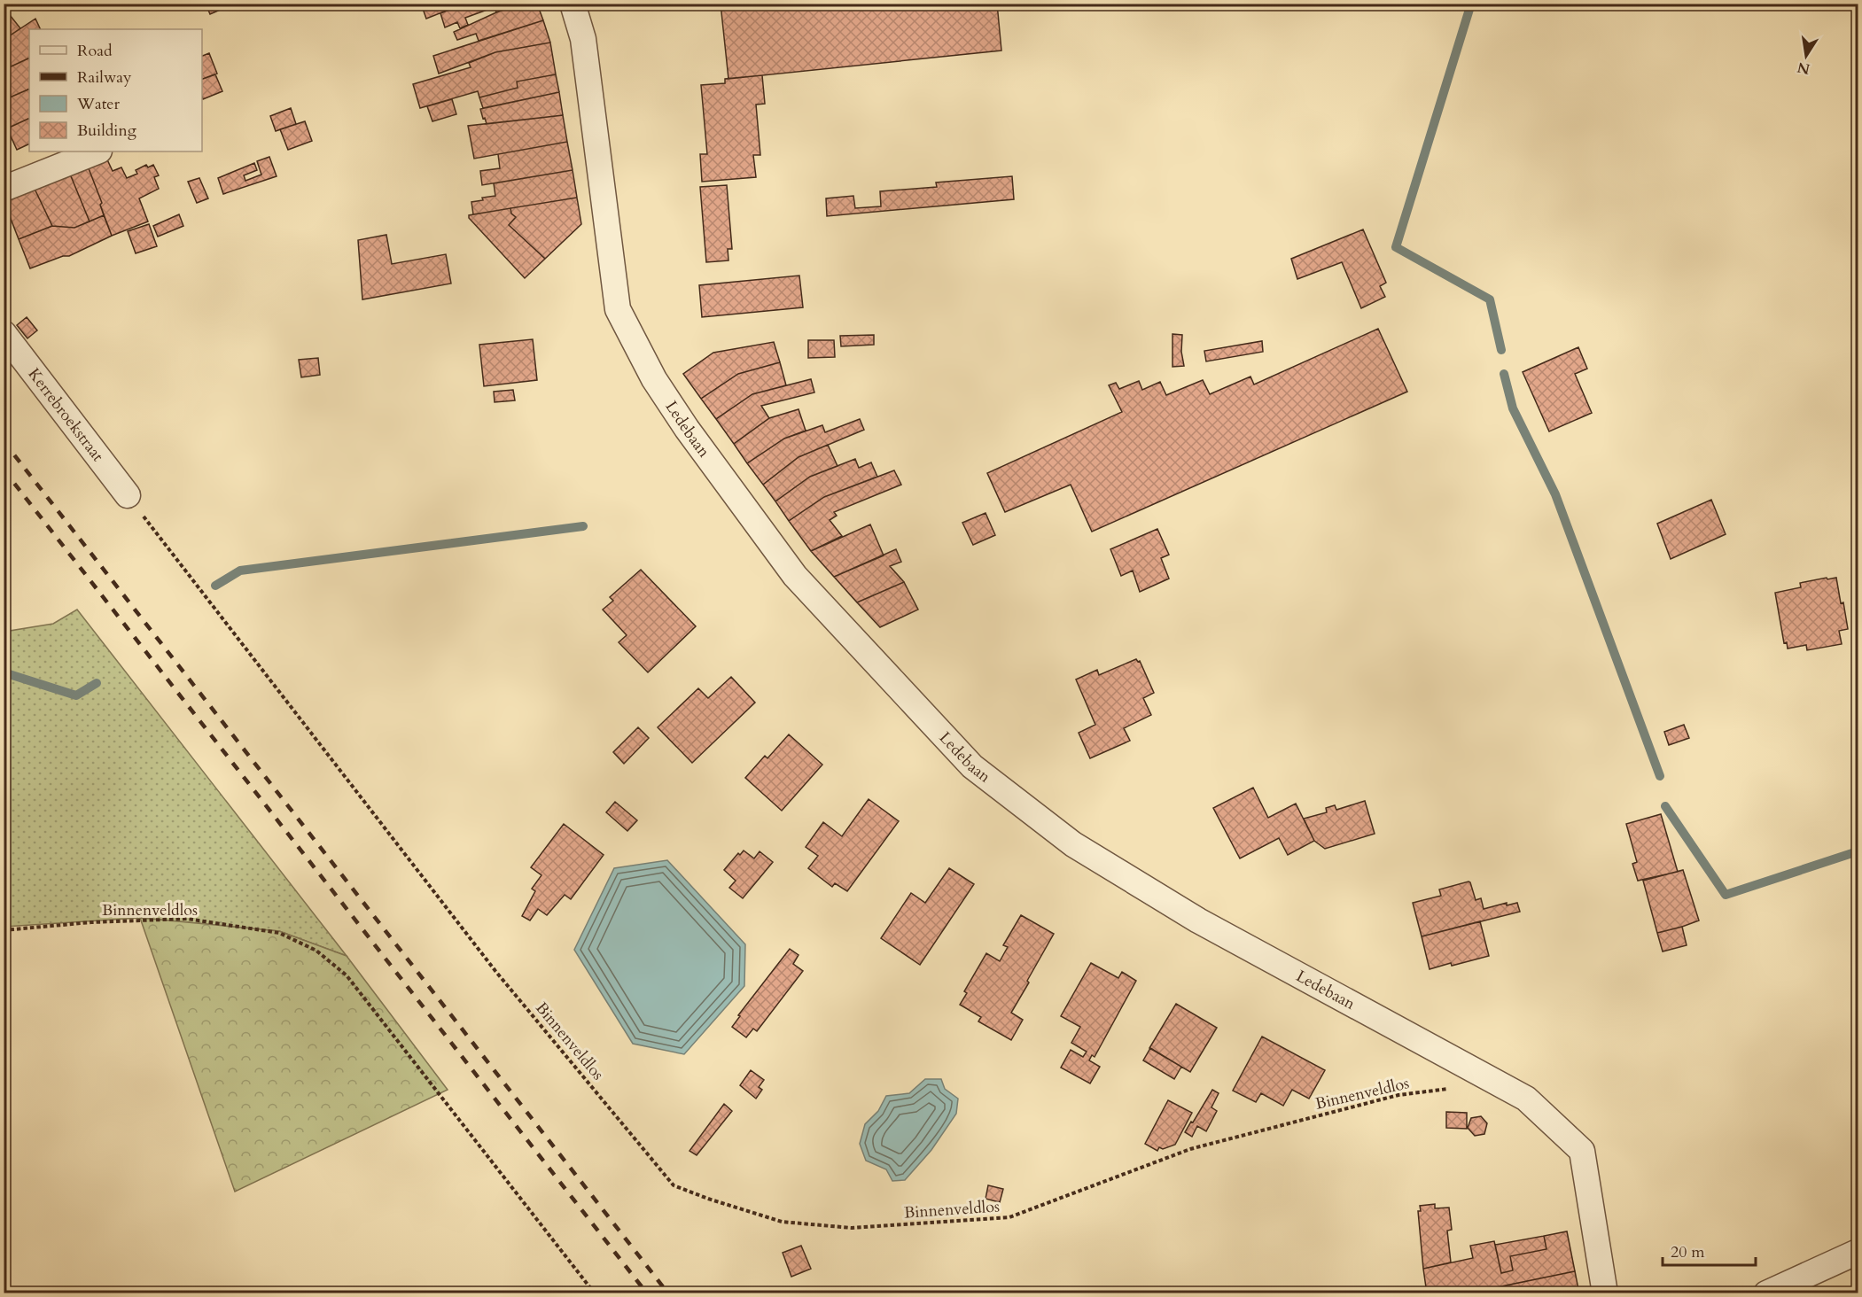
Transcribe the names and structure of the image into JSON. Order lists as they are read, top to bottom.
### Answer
{
  "streets": {
    "street": ["Kerrebroekstraat", "Ledebaan"],
    "path": ["Binnenveldlos"]
  },
  "crossings": [
    ["Kerrebroekstraat", "Binnenveldlos"],
    ["Ledebaan", "Binnenveldlos"]
  ],
  "legend": [
    "Road",
    "Railway",
    "Water",
    "Building"
  ],
  "scale_bar": "20 m",
  "north": "bottom"
}
